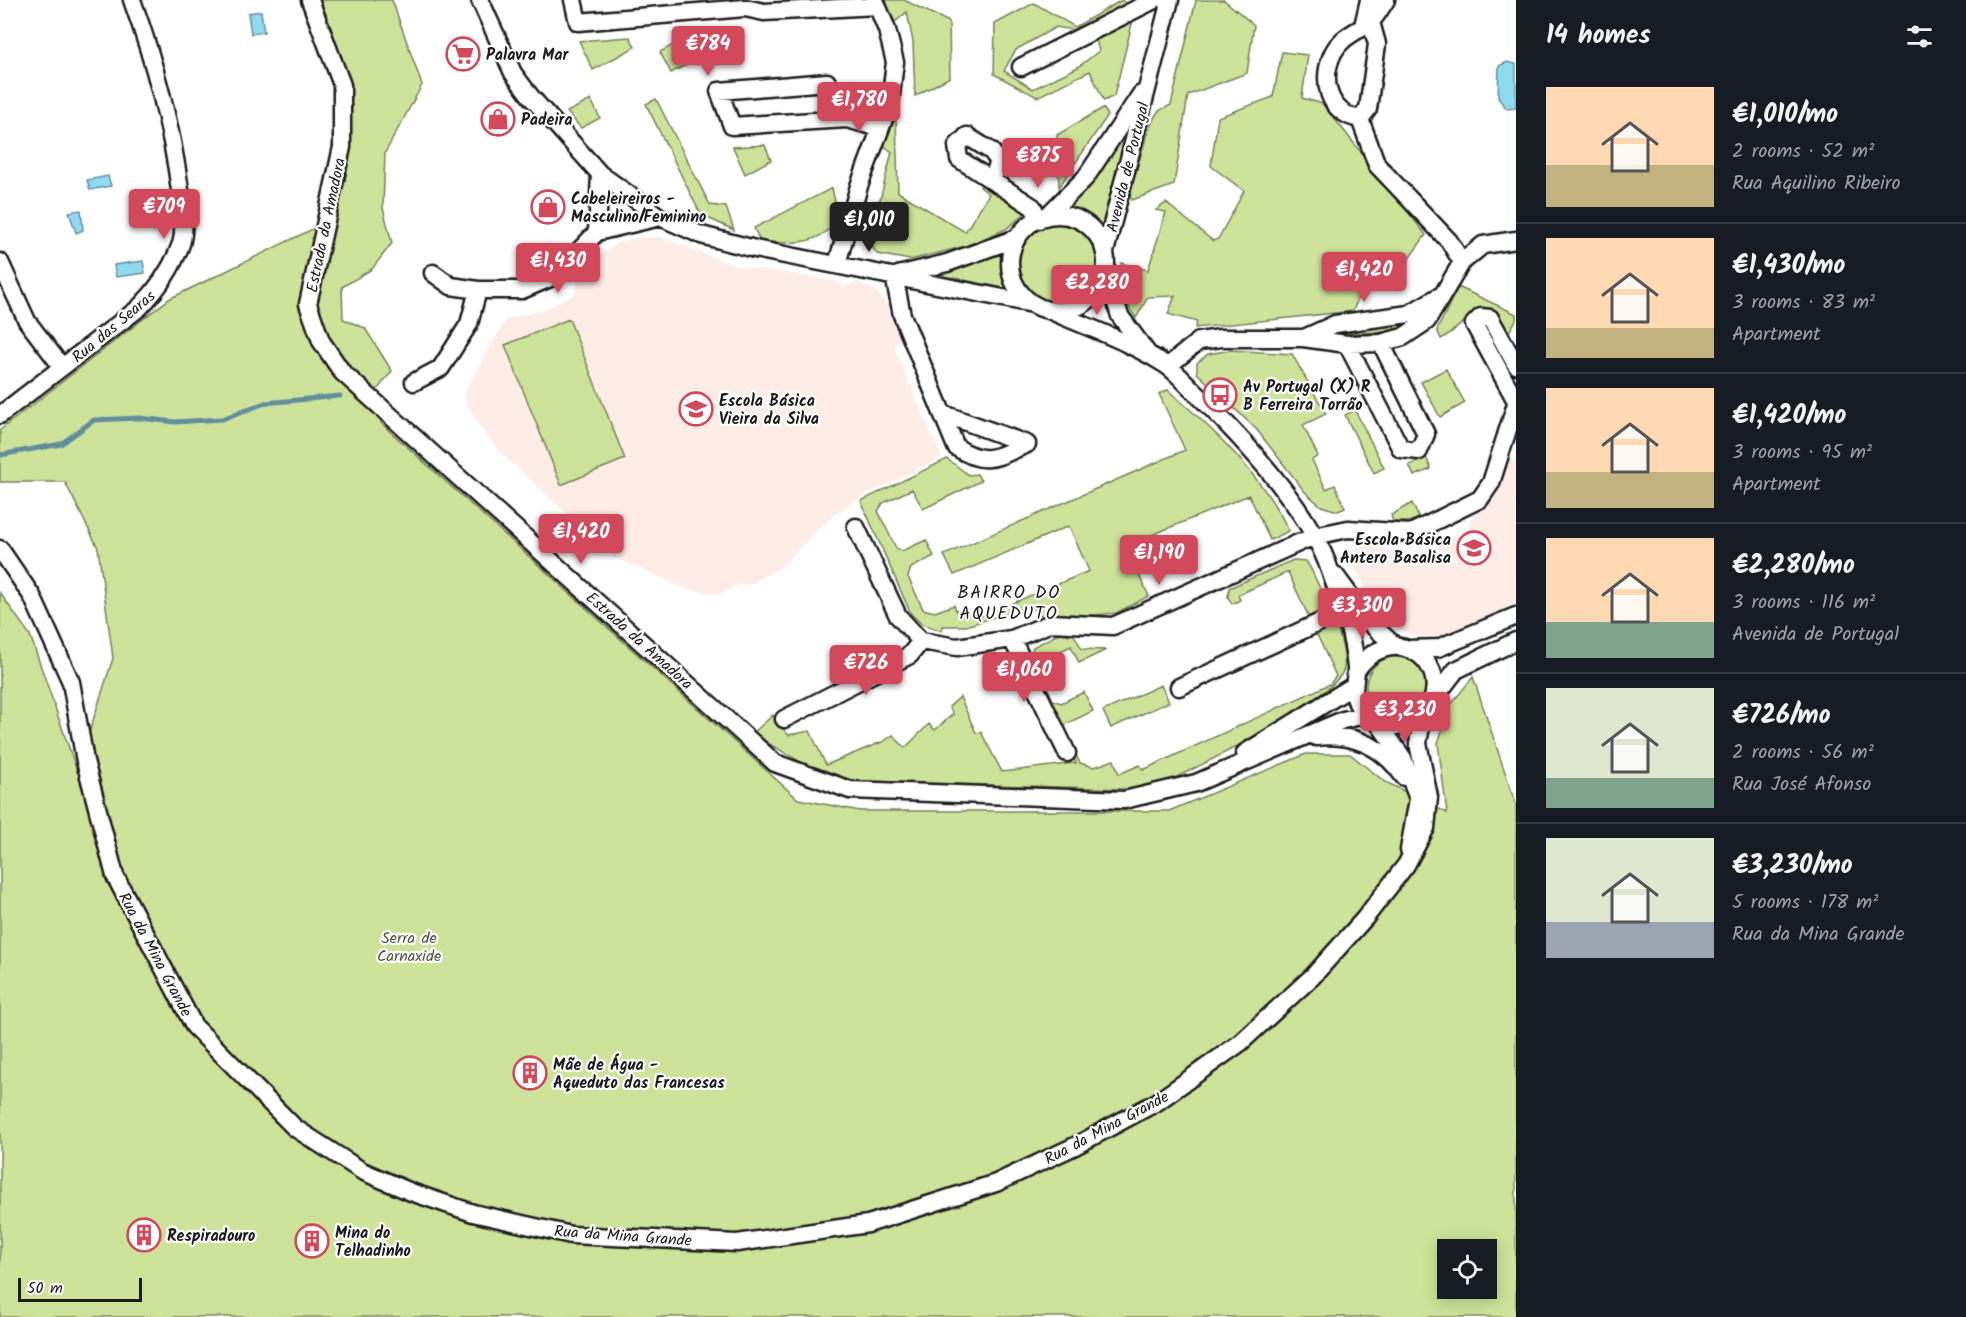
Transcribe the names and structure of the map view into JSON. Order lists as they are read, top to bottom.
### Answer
{
  "streets": {
    "street": [
      "Avenida de Portugal",
      "Estrada da Amadora",
      "Rua das Searas",
      "Rua da Mina Grande"
    ]
  },
  "crossings": [
    ["Estrada da Amadora", "Rua da Mina Grande"]
  ],
  "districts": ["BAIRRO DO AQUEDUTO"],
  "parks": ["Serra de Carnaxide"],
  "places": {
    "supermarket": ["Palavra Mar"],
    "shop": ["Padeira", "Cabeleireiros - Masculino/Feminino"],
    "bus stop": ["Av Portugal (X) R B Ferreira Torrão"],
    "school or university": ["Escola Básica Vieira da Silva", "Escola Básica Antero Basalisa"],
    "building": ["Mãe de Água - Aqueduto das Francesas", "Respiradouro", "Mina do Telhadinho"]
  },
  "scale_bar": "50 m",
  "page": {
    "heading": "14 homes",
    "price": [
      "€784",
      "€1,780",
      "€875",
      "€709",
      "€1,010",
      "€1,430",
      "€1,420",
      "€2,280",
      "€1,420",
      "€1,190",
      "€3,300",
      "€726",
      "€1,060",
      "€3,230"
    ],
    "list": [
      {
        "name": "€1,010/mo",
        "note": "2 rooms · 52 m² · Rua Aquilino Ribeiro"
      },
      {
        "name": "€1,430/mo",
        "note": "3 rooms · 83 m² · Apartment"
      },
      {
        "name": "€1,420/mo",
        "note": "3 rooms · 95 m² · Apartment"
      },
      {
        "name": "€2,280/mo",
        "note": "3 rooms · 116 m² · Avenida de Portugal"
      },
      {
        "name": "€726/mo",
        "note": "2 rooms · 56 m² · Rua José Afonso"
      },
      {
        "name": "€3,230/mo",
        "note": "5 rooms · 178 m² · Rua da Mina Grande"
      }
    ],
    "scale": "50 m"
  }
}
